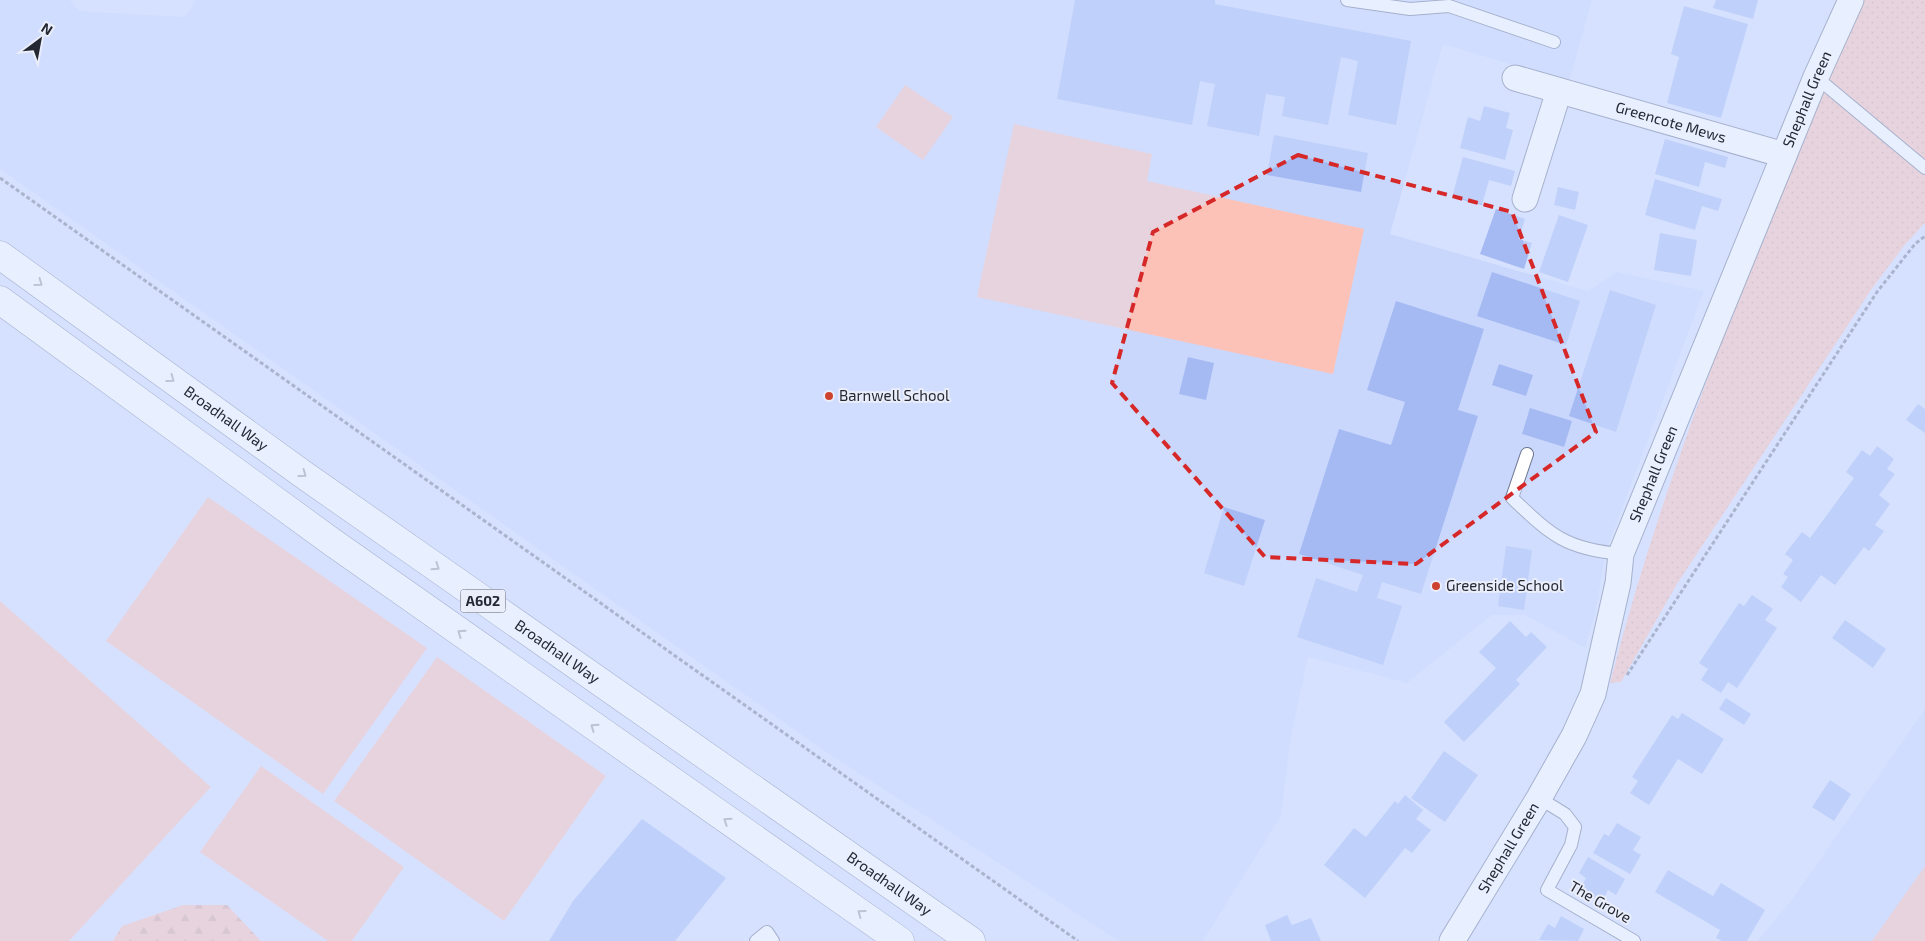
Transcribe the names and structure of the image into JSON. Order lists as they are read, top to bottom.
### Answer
{
  "streets": {
    "highway": ["Broadhall Way", "A602"],
    "street": ["Shephall Green", "Greencote Mews"],
    "lane": ["The Grove"]
  },
  "crossings": [
    ["Shephall Green", "Greencote Mews"],
    ["Shephall Green", "The Grove"]
  ],
  "places": ["Barnwell School", "Greenside School"],
  "north": "top right"
}
